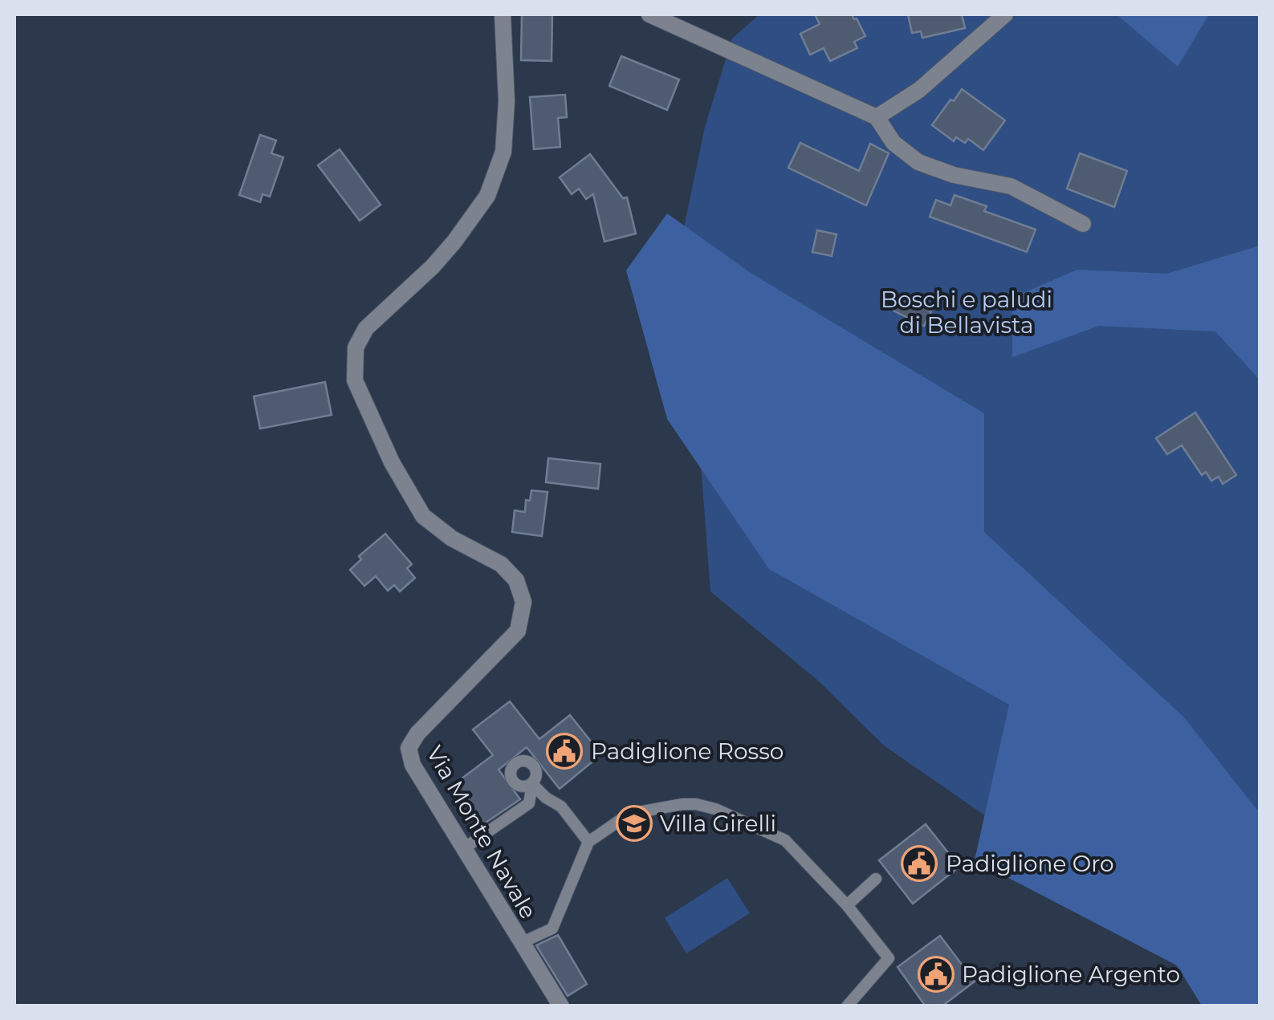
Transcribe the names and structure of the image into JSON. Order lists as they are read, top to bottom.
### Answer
{
  "streets": {
    "street": ["Via Monte Navale"]
  },
  "parks": ["Boschi e paludi di Bellavista"],
  "places": {
    "public building": ["Padiglione Rosso", "Padiglione Oro", "Padiglione Argento"],
    "school or university": ["Villa Girelli"]
  }
}
